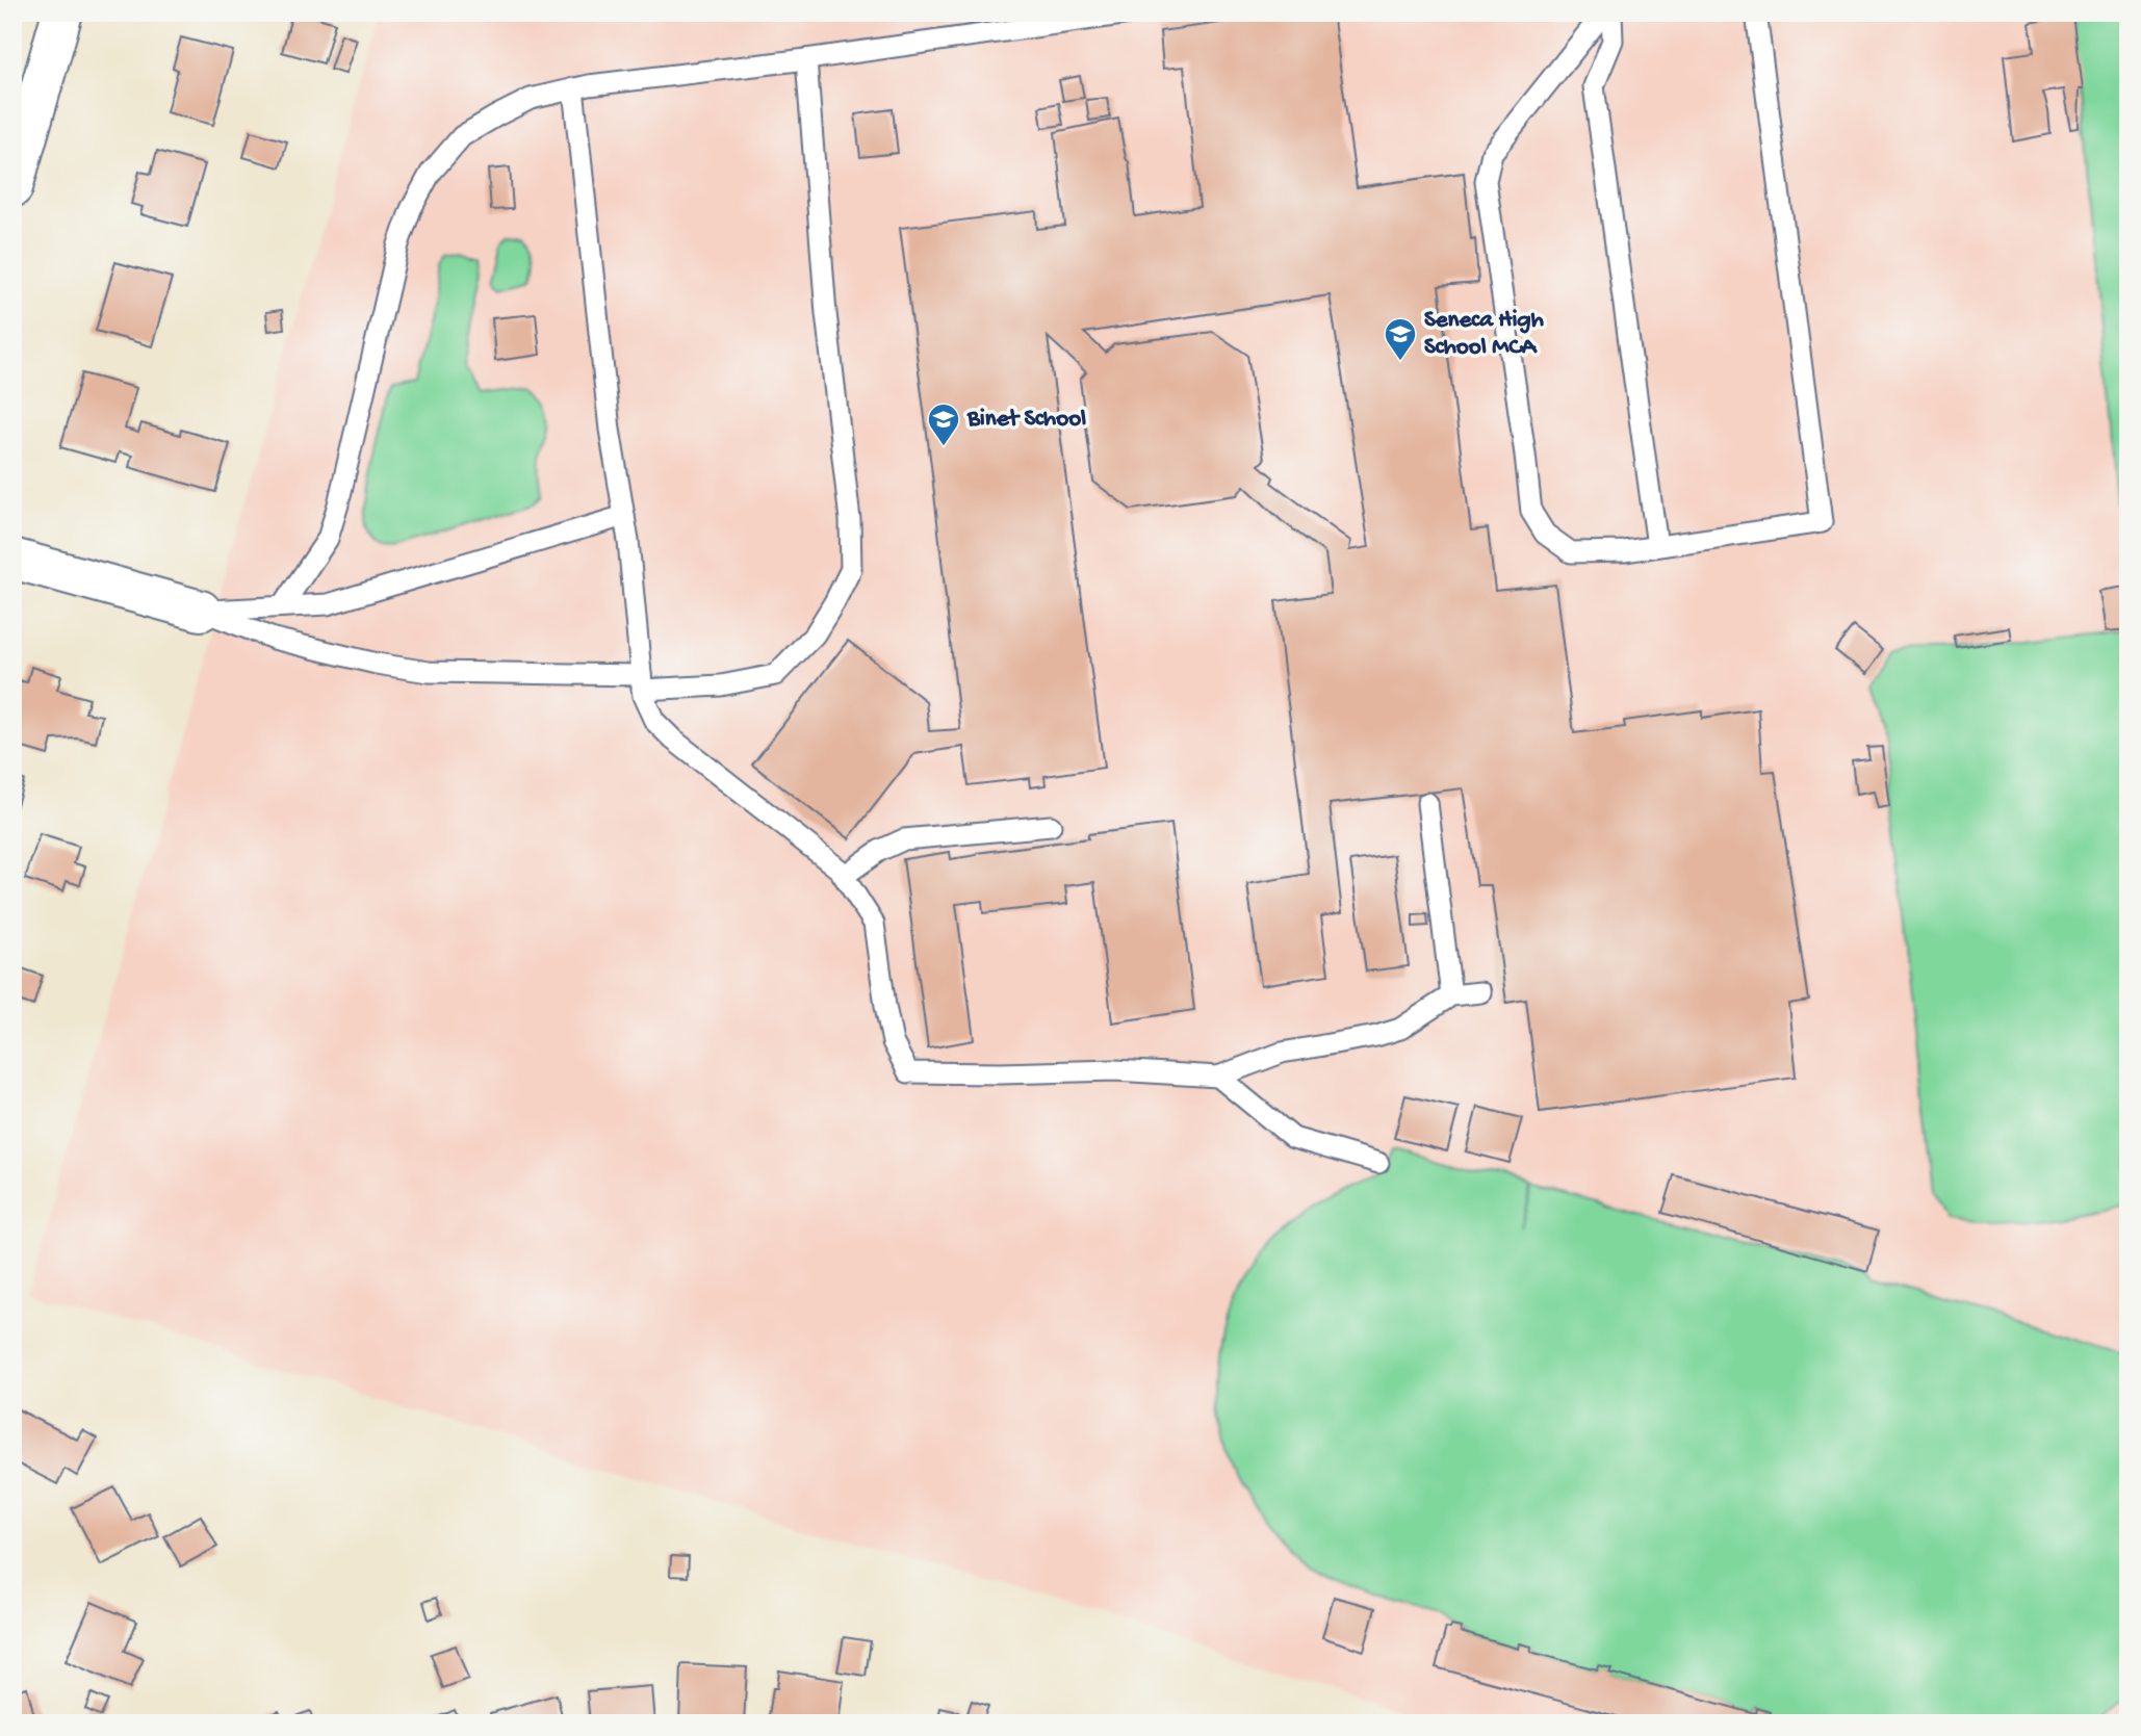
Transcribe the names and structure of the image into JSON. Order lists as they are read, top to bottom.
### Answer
{
  "places": {
    "school or university": ["Seneca High School MCA", "Binet School"]
  }
}
